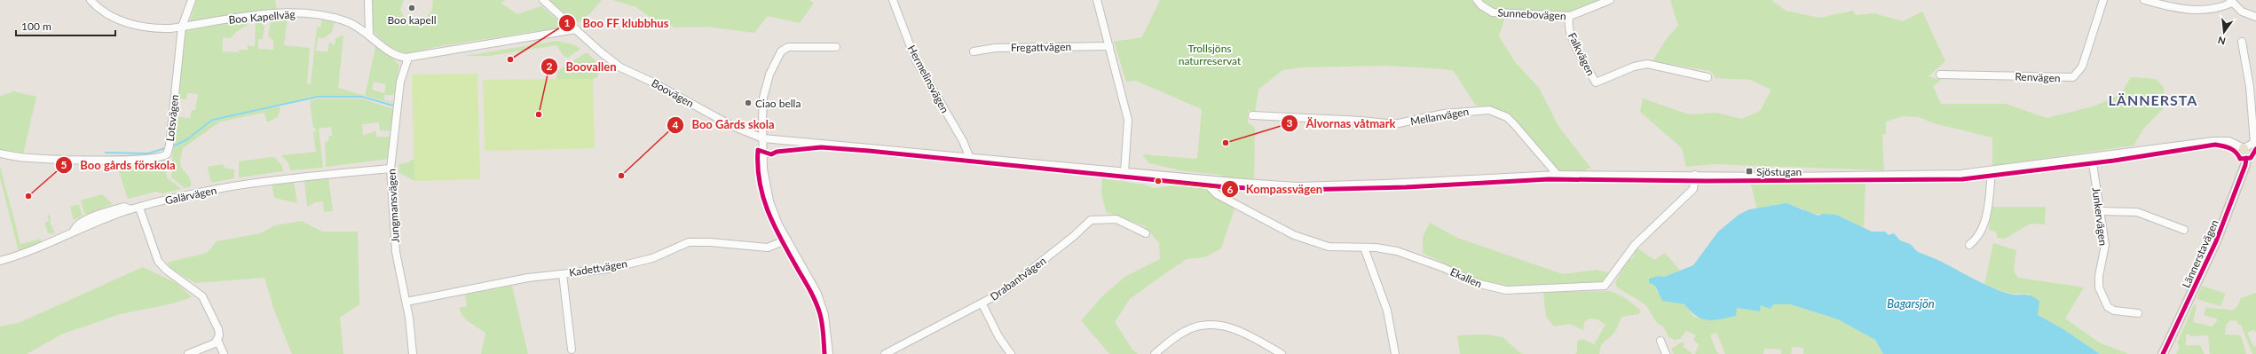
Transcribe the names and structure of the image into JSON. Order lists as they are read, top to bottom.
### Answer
{
  "streets": {
    "main road": ["Lännerstavägen"],
    "street": [
      "Sunnebovägen",
      "Boo Kapellväg",
      "Fregattvägen",
      "Falkvägen",
      "Renvägen",
      "Hermelinsvägen",
      "Boovägen",
      "Mellanvägen",
      "Lotsvägen",
      "Galärvägen",
      "Jungmansvägen",
      "Junkervägen",
      "Kadettvägen",
      "Ekallen",
      "Drabantvägen"
    ]
  },
  "crossings": [
    ["Sunnebovägen", "Falkvägen"],
    ["Boo Kapellväg", "Boovägen"],
    ["Boo Kapellväg", "Lotsvägen"],
    ["Boo Kapellväg", "Jungmansvägen"],
    ["Hermelinsvägen", "Boovägen"],
    ["Boovägen", "Mellanvägen"],
    ["Boovägen", "Junkervägen"],
    ["Boovägen", "Lännerstavägen"],
    ["Boovägen", "Ekallen"],
    ["Galärvägen", "Jungmansvägen"],
    ["Jungmansvägen", "Kadettvägen"]
  ],
  "districts": ["LÄNNERSTA"],
  "water": ["Bagarsjön"],
  "parks": ["Trollsjöns naturreservat"],
  "places": {
    "other": [
      "Boo kapell",
      "Boo FF klubbhus",
      "Ciao bella",
      "Boovallen",
      "Älvornas våtmark",
      "Boo Gårds skola",
      "Kompassvägen",
      "Boo gårds förskola"
    ],
    "transit": ["Sjöstugan"]
  },
  "scale_bar": "100 m",
  "north": "bottom"
}
